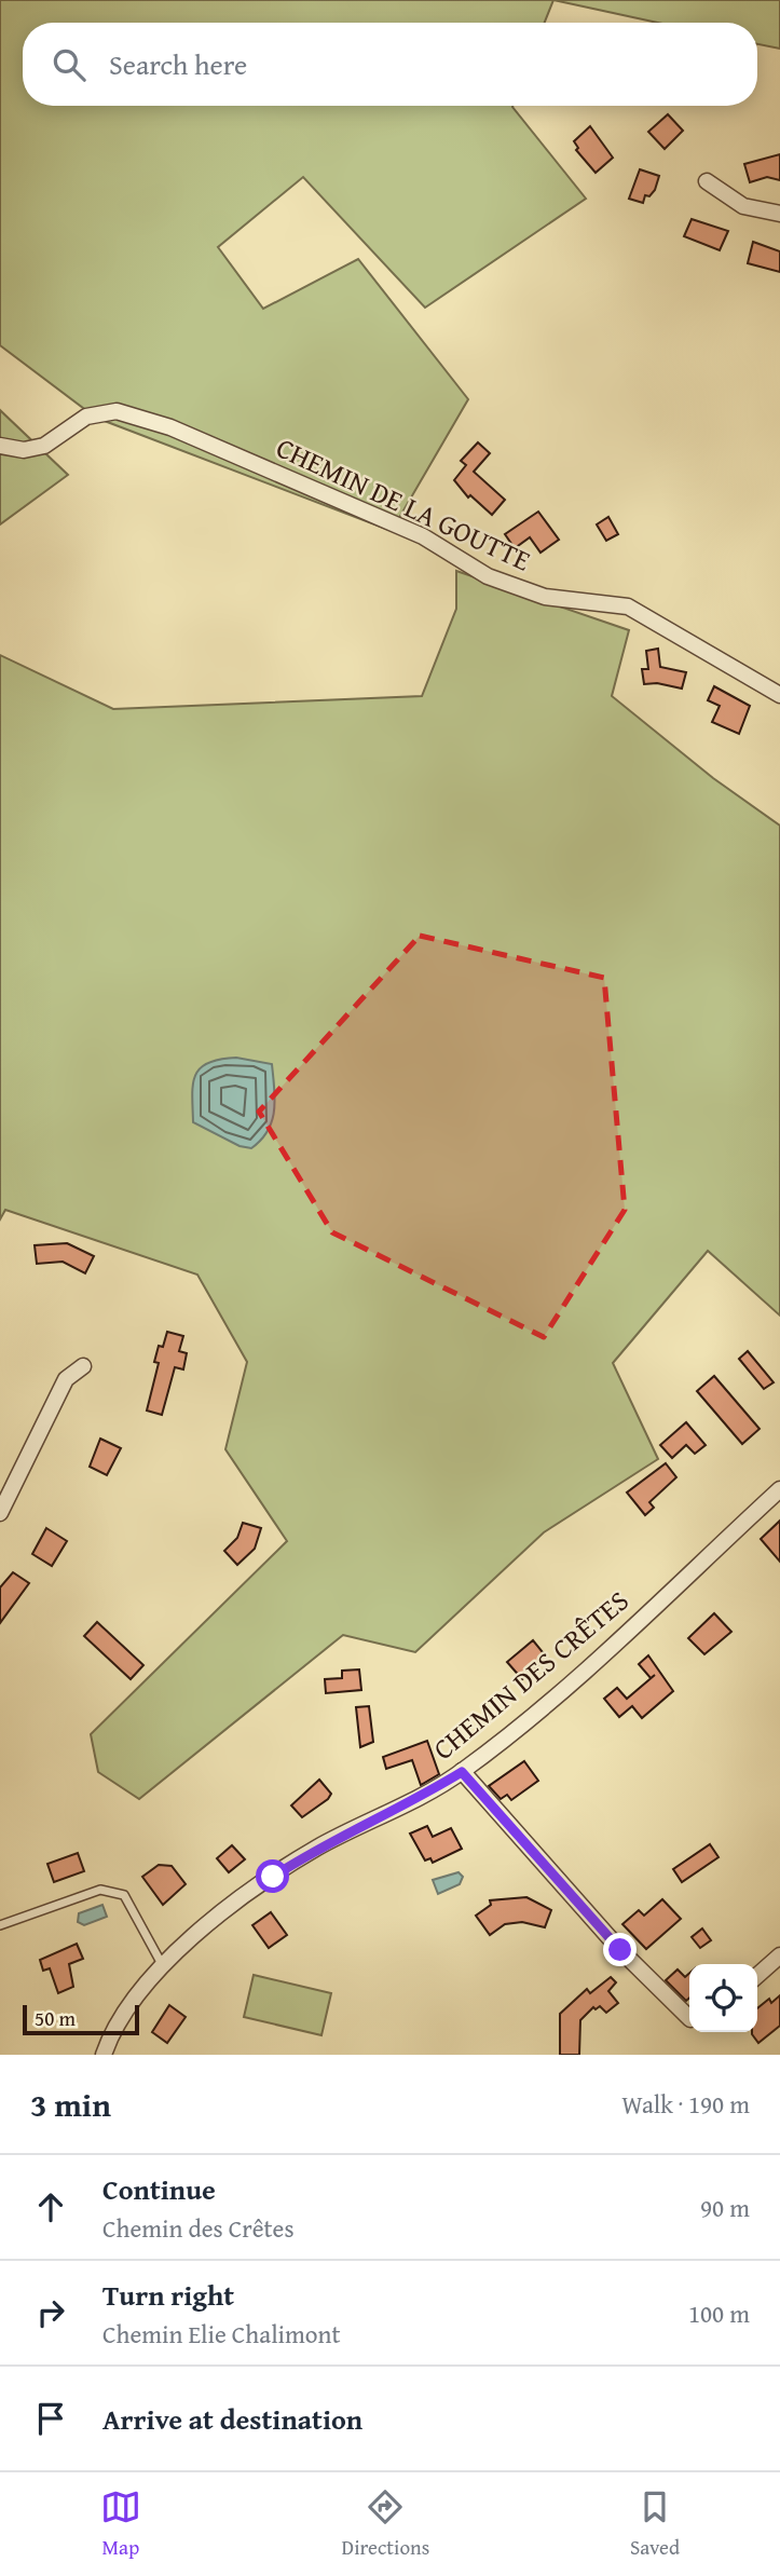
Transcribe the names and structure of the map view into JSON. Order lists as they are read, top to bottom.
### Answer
{
  "streets": {
    "street": ["CHEMIN DE LA GOUTTE", "CHEMIN DES CRÊTES"]
  },
  "scale_bar": "50 m",
  "page": {
    "search": "Search here",
    "scale": "50 m",
    "heading": ["3 min", "Walk · 190 m"],
    "list": [
      ["Continue", "Chemin des Crêtes", "90 m"],
      ["Turn right", "Chemin Elie Chalimont", "100 m"],
      "Arrive at destination"
    ],
    "nav": ["Map", "Directions", "Saved"]
  }
}
